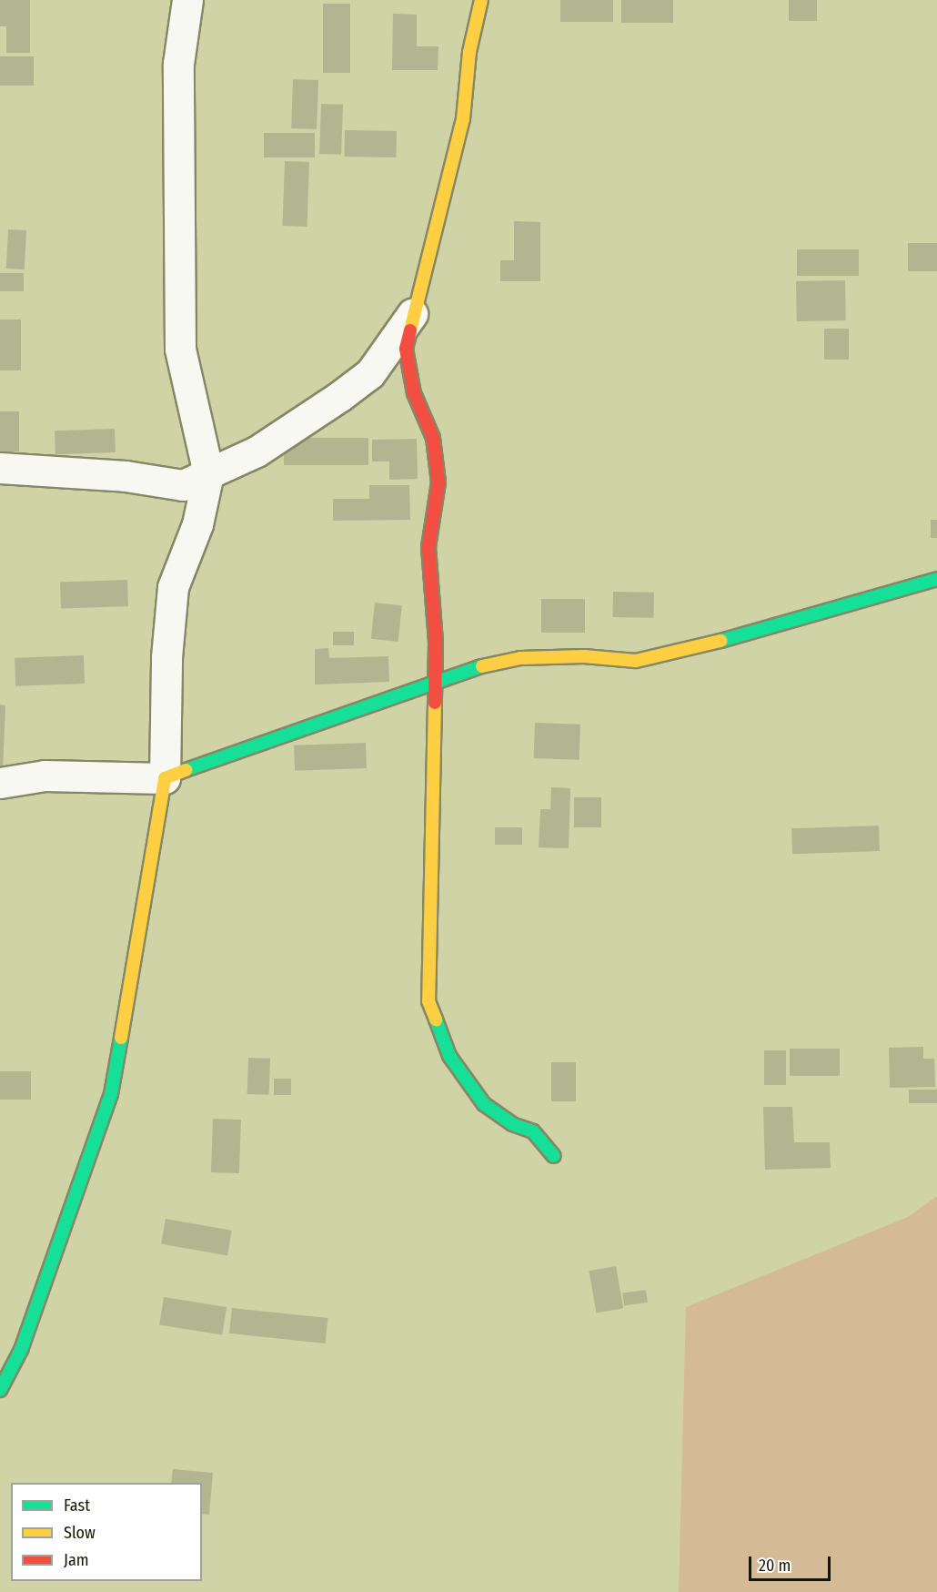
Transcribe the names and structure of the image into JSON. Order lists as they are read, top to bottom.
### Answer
{
  "legend": ["Fast", "Slow", "Jam"],
  "scale_bar": "20 m"
}
